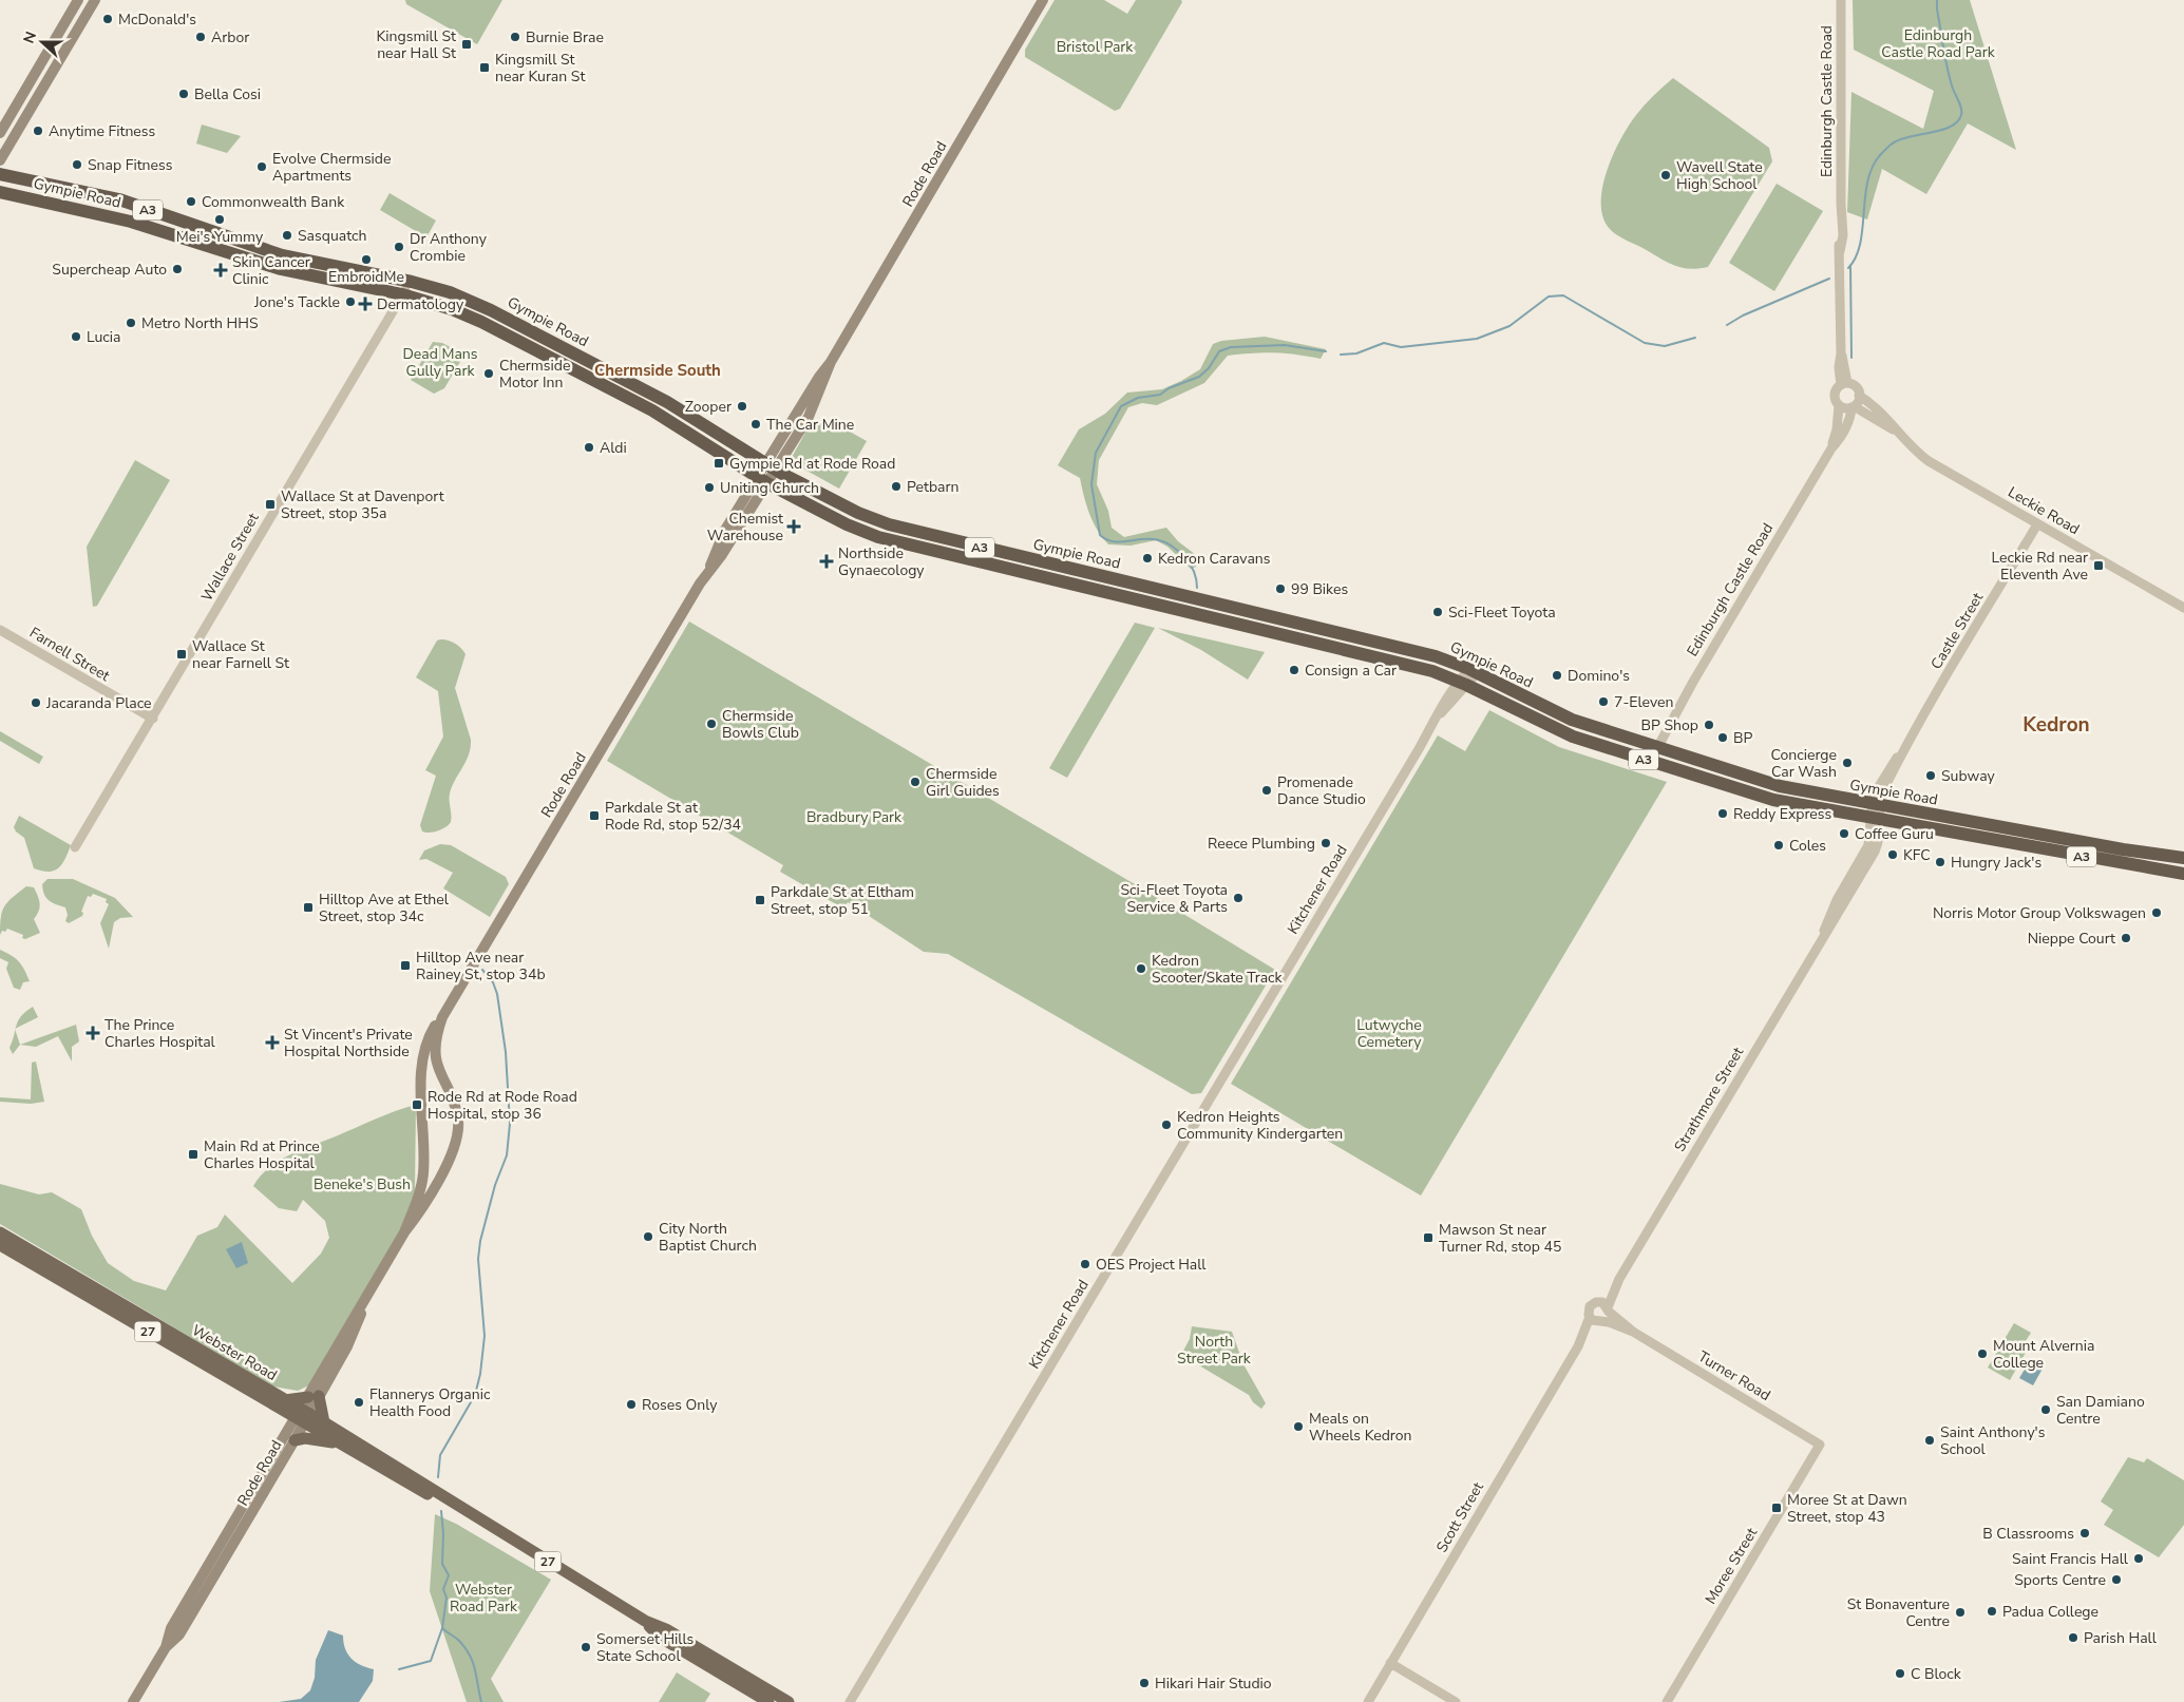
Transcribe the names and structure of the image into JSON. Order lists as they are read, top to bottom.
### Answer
{
  "streets": {
    "highway": ["Gympie Road", "A3"],
    "main road": ["Rode Road", "27", "Webster Road"],
    "street": [
      "Edinburgh Castle Road",
      "Leckie Road",
      "Wallace Street",
      "Castle Street",
      "Farnell Street",
      "Kitchener Road",
      "Strathmore Street",
      "Turner Road",
      "Scott Street",
      "Moree Street"
    ]
  },
  "crossings": [
    ["Edinburgh Castle Road", "Gympie Road"],
    ["Edinburgh Castle Road", "Leckie Road"],
    ["Rode Road", "Gympie Road"],
    ["Rode Road", "Webster Road"],
    ["Gympie Road", "Wallace Street"],
    ["Gympie Road", "Castle Street"],
    ["Gympie Road", "Kitchener Road"],
    ["Gympie Road", "Strathmore Street"],
    ["Leckie Road", "Castle Street"],
    ["Wallace Street", "Farnell Street"],
    ["Castle Street", "Strathmore Street"],
    ["Strathmore Street", "Turner Road"],
    ["Turner Road", "Scott Street"],
    ["Turner Road", "Moree Street"]
  ],
  "districts": ["Chermside South", "Kedron"],
  "parks": [
    "Edinburgh Castle Road Park",
    "Bristol Park",
    "Dead Mans Gully Park",
    "Bradbury Park",
    "Lutwyche Cemetery",
    "Beneke's Bush",
    "North Street Park",
    "Webster Road Park"
  ],
  "places": {
    "other": [
      "McDonald's",
      "Arbor",
      "Burnie Brae",
      "Bella Cosi",
      "Anytime Fitness",
      "Snap Fitness",
      "Evolve Chermside Apartments",
      "Wavell State High School",
      "Commonwealth Bank",
      "Mei's Yummy",
      "Sasquatch",
      "Dr Anthony Crombie",
      "EmbroidMe",
      "Supercheap Auto",
      "Jone's Tackle",
      "Metro North HHS",
      "Lucia",
      "Chermside Motor Inn",
      "Zooper",
      "The Car Mine",
      "Aldi",
      "Petbarn",
      "Uniting Church",
      "Kedron Caravans",
      "99 Bikes",
      "Sci-Fleet Toyota",
      "Consign a Car",
      "Domino's",
      "7-Eleven",
      "Jacaranda Place",
      "Chermside Bowls Club",
      "BP Shop",
      "BP",
      "Concierge Car Wash",
      "Subway",
      "Chermside Girl Guides",
      "Promenade Dance Studio",
      "Reddy Express",
      "Coffee Guru",
      "Reece Plumbing",
      "Coles",
      "KFC",
      "Hungry Jack's",
      "Sci-Fleet Toyota Service & Parts",
      "Norris Motor Group Volkswagen",
      "Nieppe Court",
      "Kedron Scooter/Skate Track",
      "Kedron Heights Community Kindergarten",
      "City North Baptist Church",
      "OES Project Hall",
      "Mount Alvernia College",
      "Flannerys Organic Health Food",
      "Roses Only",
      "San Damiano Centre",
      "Meals on Wheels Kedron",
      "Saint Anthony's School",
      "B Classrooms",
      "Saint Francis Hall",
      "Sports Centre",
      "Padua College",
      "St Bonaventure Centre",
      "Parish Hall",
      "Somerset Hills State School",
      "C Block",
      "Hikari Hair Studio"
    ],
    "transit": [
      "Kingsmill St near Hall St",
      "Kingsmill St near Kuran St",
      "Gympie Rd at Rode Road",
      "Wallace St at Davenport Street, stop 35a",
      "Leckie Rd near Eleventh Ave",
      "Wallace St near Farnell St",
      "Parkdale St at Rode Rd, stop 52/34",
      "Parkdale St at Eltham Street, stop 51",
      "Hilltop Ave at Ethel Street, stop 34c",
      "Hilltop Ave near Rainey St, stop 34b",
      "Rode Rd at Rode Road Hospital, stop 36",
      "Main Rd at Prince Charles Hospital",
      "Mawson St near Turner Rd, stop 45",
      "Moree St at Dawn Street, stop 43"
    ],
    "health": [
      "Skin Cancer Clinic",
      "Dermatology",
      "Chemist Warehouse",
      "Northside Gynaecology",
      "The Prince Charles Hospital",
      "St Vincent's Private Hospital Northside"
    ]
  },
  "north": "left"
}
